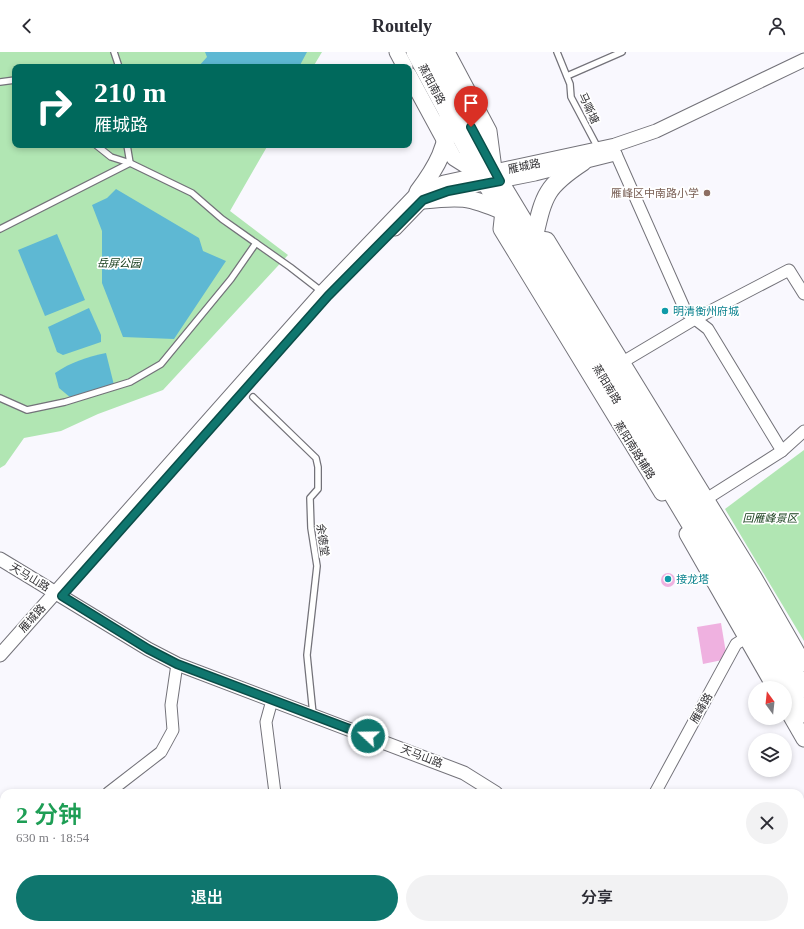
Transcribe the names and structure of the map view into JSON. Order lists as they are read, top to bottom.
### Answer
{
  "streets": {
    "main road": ["蒸阳南路"],
    "street": ["雁城路", "天马山路", "雁峰路"],
    "lane": ["马嘶塘", "余德堂"]
  },
  "crossings": [
    ["蒸阳南路", "雁城路"],
    ["蒸阳南路", "雁峰路"],
    ["马嘶塘", "雁城路"],
    ["雁城路", "天马山路"],
    ["余德堂", "天马山路"]
  ],
  "parks": ["岳屏公园", "回雁峰景区"],
  "places": ["雁峰区中南路小学", "明清衡州府城", "接龙塔"],
  "north": "top",
  "page": {
    "header": "Routely",
    "turn": ["210 m", "雁城路"],
    "heading": ["2 分钟", "630 m · 18:54"],
    "buttons": ["退出", "分享"]
  }
}
